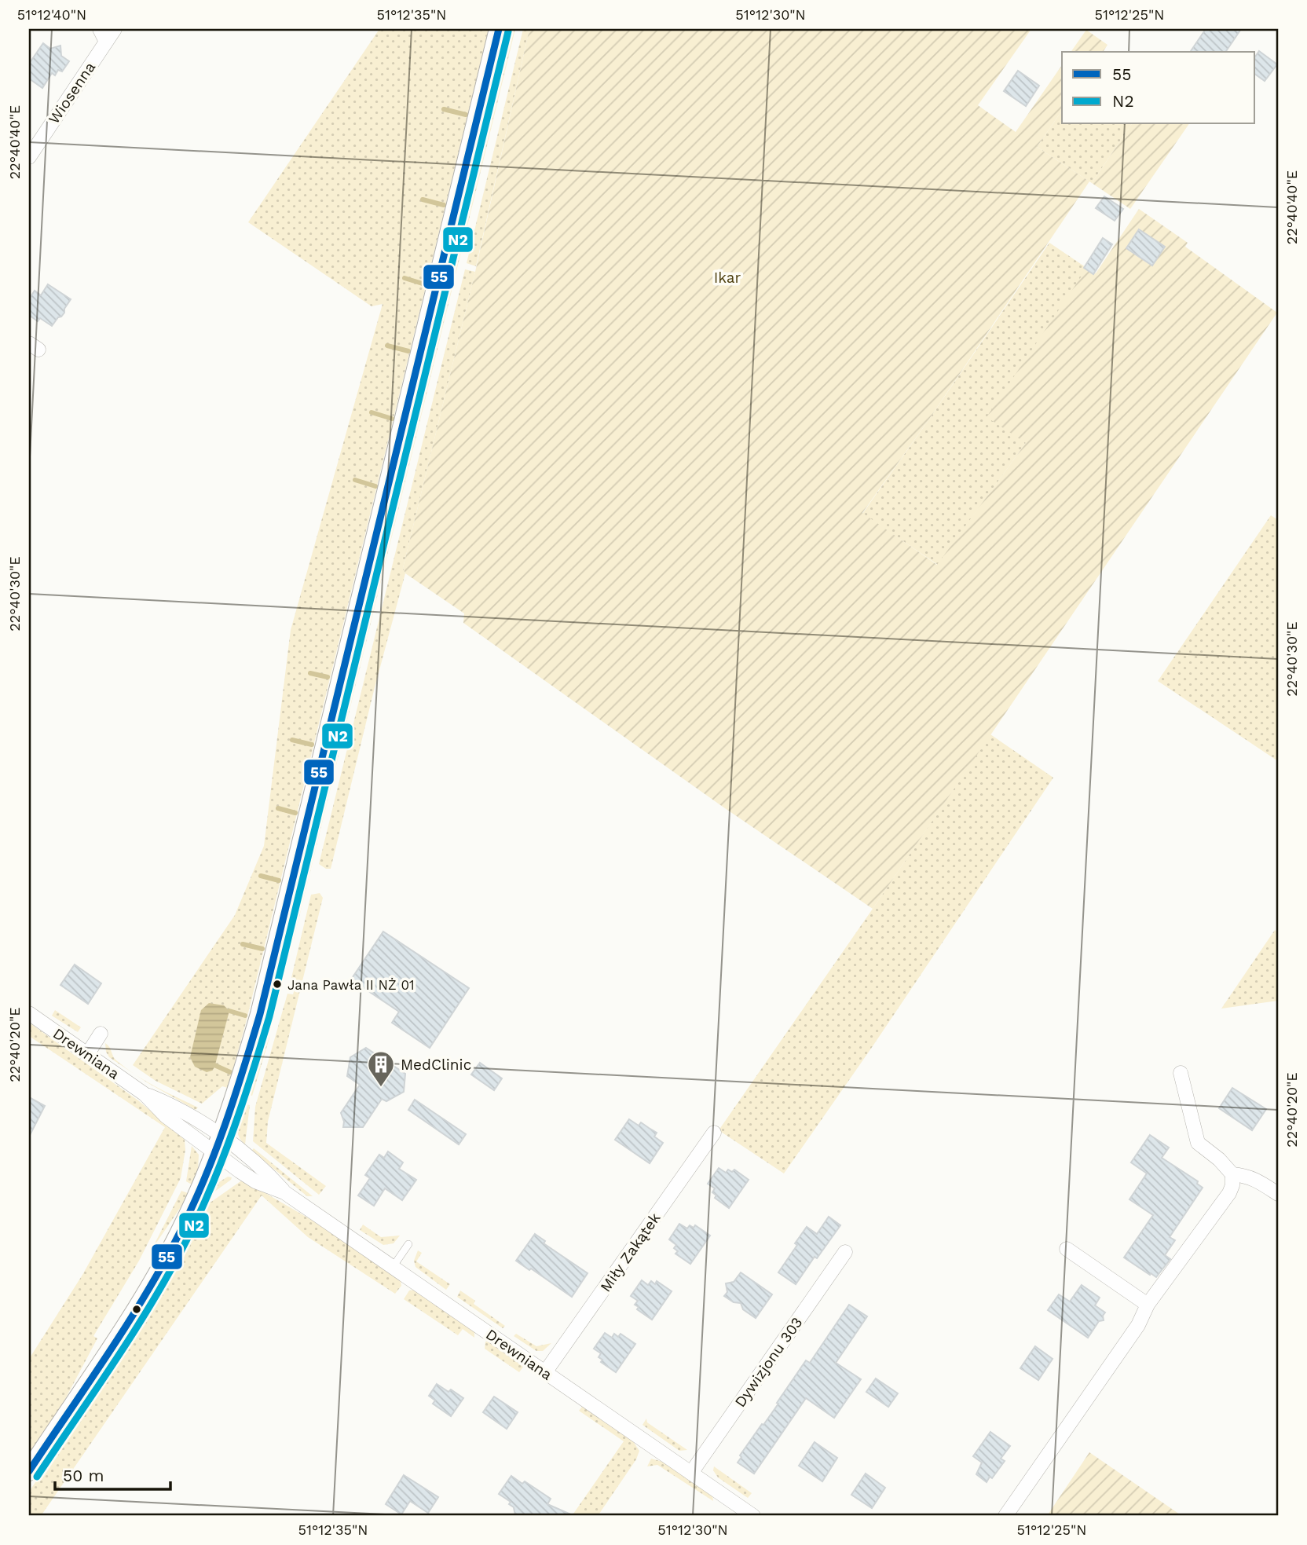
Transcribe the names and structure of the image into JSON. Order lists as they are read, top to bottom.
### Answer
{
  "streets": {
    "street": [
      "Wiosenna",
      "Drewniana",
      "Miły Zakątek",
      "Dywizjonu 303"
    ]
  },
  "crossings": [
    ["Drewniana", "Miły Zakątek"],
    ["Drewniana", "Dywizjonu 303"]
  ],
  "parks": ["Ikar"],
  "places": {
    "other": ["Jana Pawła II NŻ 01"],
    "building": ["MedClinic"]
  },
  "lines": ["transit line 55", "transit line N2"],
  "legend": ["55", "N2"],
  "scale_bar": "50 m",
  "coordinates": [
    "51°12'40\"N",
    "51°12'35\"N",
    "51°12'30\"N",
    "51°12'25\"N",
    "22°40'40\"E",
    "22°40'30\"E",
    "22°40'20\"E"
  ]
}
